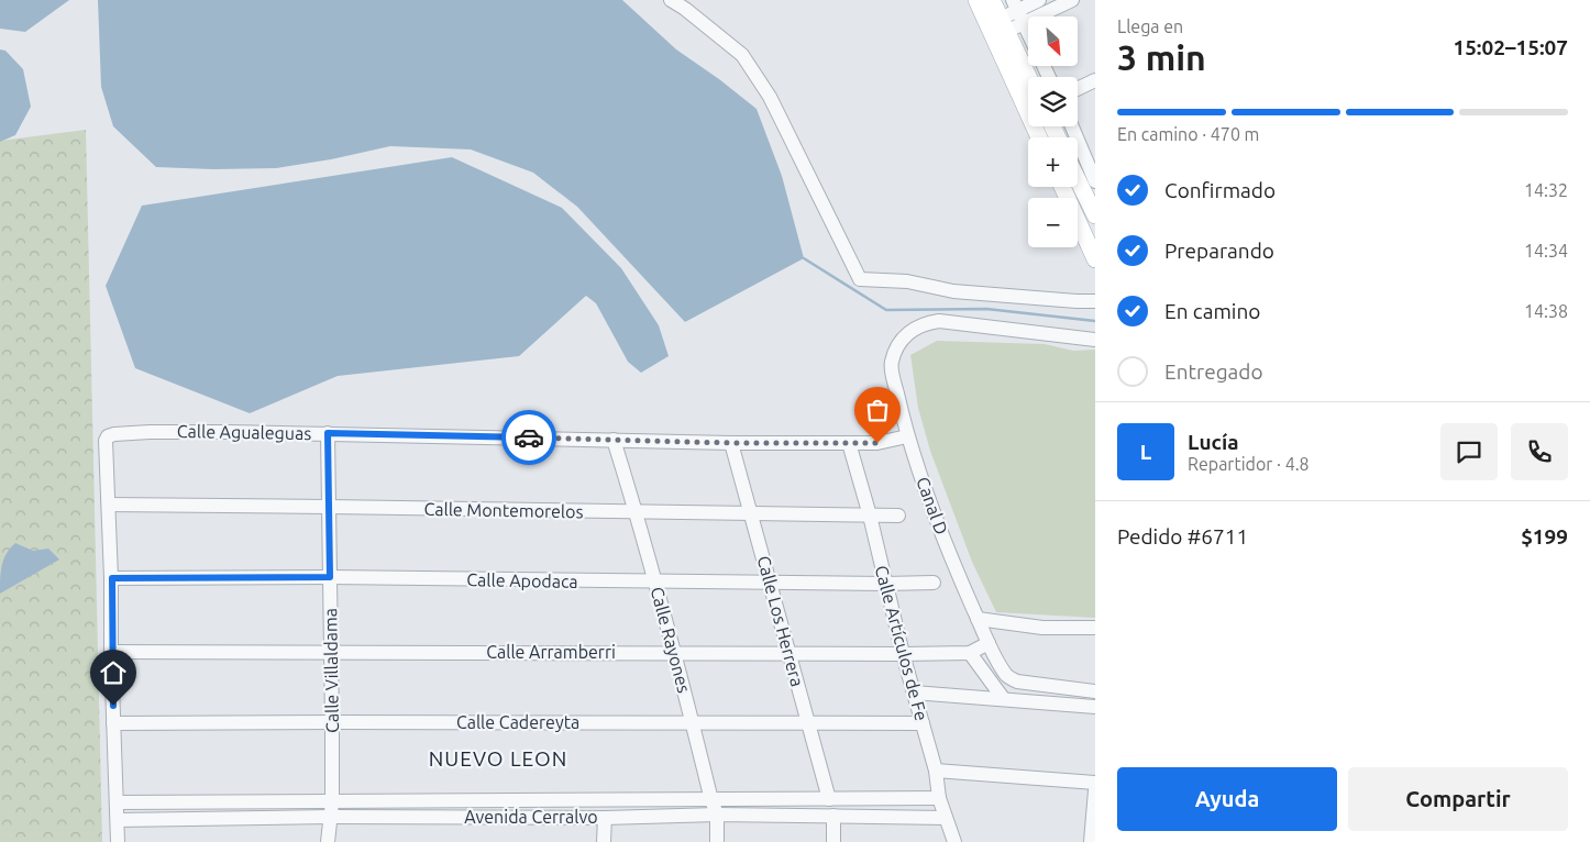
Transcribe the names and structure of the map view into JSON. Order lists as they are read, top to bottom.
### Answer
{
  "streets": {
    "street": [
      "Calle Agualeguas",
      "Canal D",
      "Calle Montemorelos",
      "Calle Apodaca",
      "Calle Los Herrera",
      "Calle Rayones",
      "Calle Artículos de Fe",
      "Calle Arramberri",
      "Calle Villaldama",
      "Calle Cadereyta",
      "Avenida Cerralvo"
    ]
  },
  "crossings": [
    ["Calle Agualeguas", "Canal D"],
    ["Calle Agualeguas", "Calle Montemorelos"],
    ["Calle Agualeguas", "Calle Los Herrera"],
    ["Calle Agualeguas", "Calle Rayones"],
    ["Calle Agualeguas", "Calle Artículos de Fe"],
    ["Calle Agualeguas", "Calle Villaldama"],
    ["Canal D", "Calle Arramberri"],
    ["Calle Montemorelos", "Calle Los Herrera"],
    ["Calle Montemorelos", "Calle Rayones"],
    ["Calle Montemorelos", "Calle Artículos de Fe"],
    ["Calle Montemorelos", "Calle Villaldama"],
    ["Calle Apodaca", "Calle Los Herrera"],
    ["Calle Apodaca", "Calle Rayones"],
    ["Calle Apodaca", "Calle Artículos de Fe"],
    ["Calle Apodaca", "Calle Villaldama"],
    ["Calle Los Herrera", "Calle Arramberri"],
    ["Calle Los Herrera", "Calle Cadereyta"],
    ["Calle Los Herrera", "Avenida Cerralvo"],
    ["Calle Rayones", "Calle Arramberri"],
    ["Calle Rayones", "Calle Cadereyta"],
    ["Calle Rayones", "Avenida Cerralvo"],
    ["Calle Artículos de Fe", "Calle Arramberri"],
    ["Calle Artículos de Fe", "Calle Cadereyta"],
    ["Calle Artículos de Fe", "Avenida Cerralvo"],
    ["Calle Arramberri", "Calle Villaldama"],
    ["Calle Villaldama", "Calle Cadereyta"],
    ["Calle Villaldama", "Avenida Cerralvo"]
  ],
  "districts": ["NUEVO LEON"],
  "north": "bottom right",
  "page": {
    "heading": ["3 min", "Llega en", "15:02–15:07"],
    "panel": [
      "Lucía",
      "Repartidor · 4.8",
      "Pedido #6711",
      "$199"
    ],
    "map_buttons": ["+", "−"],
    "bar": "En camino · 470 m",
    "list": [
      ["Confirmado", "14:32"],
      ["Preparando", "14:34"],
      ["En camino", "14:38"],
      "Entregado"
    ],
    "round": "L",
    "buttons": ["Ayuda", "Compartir"]
  }
}
